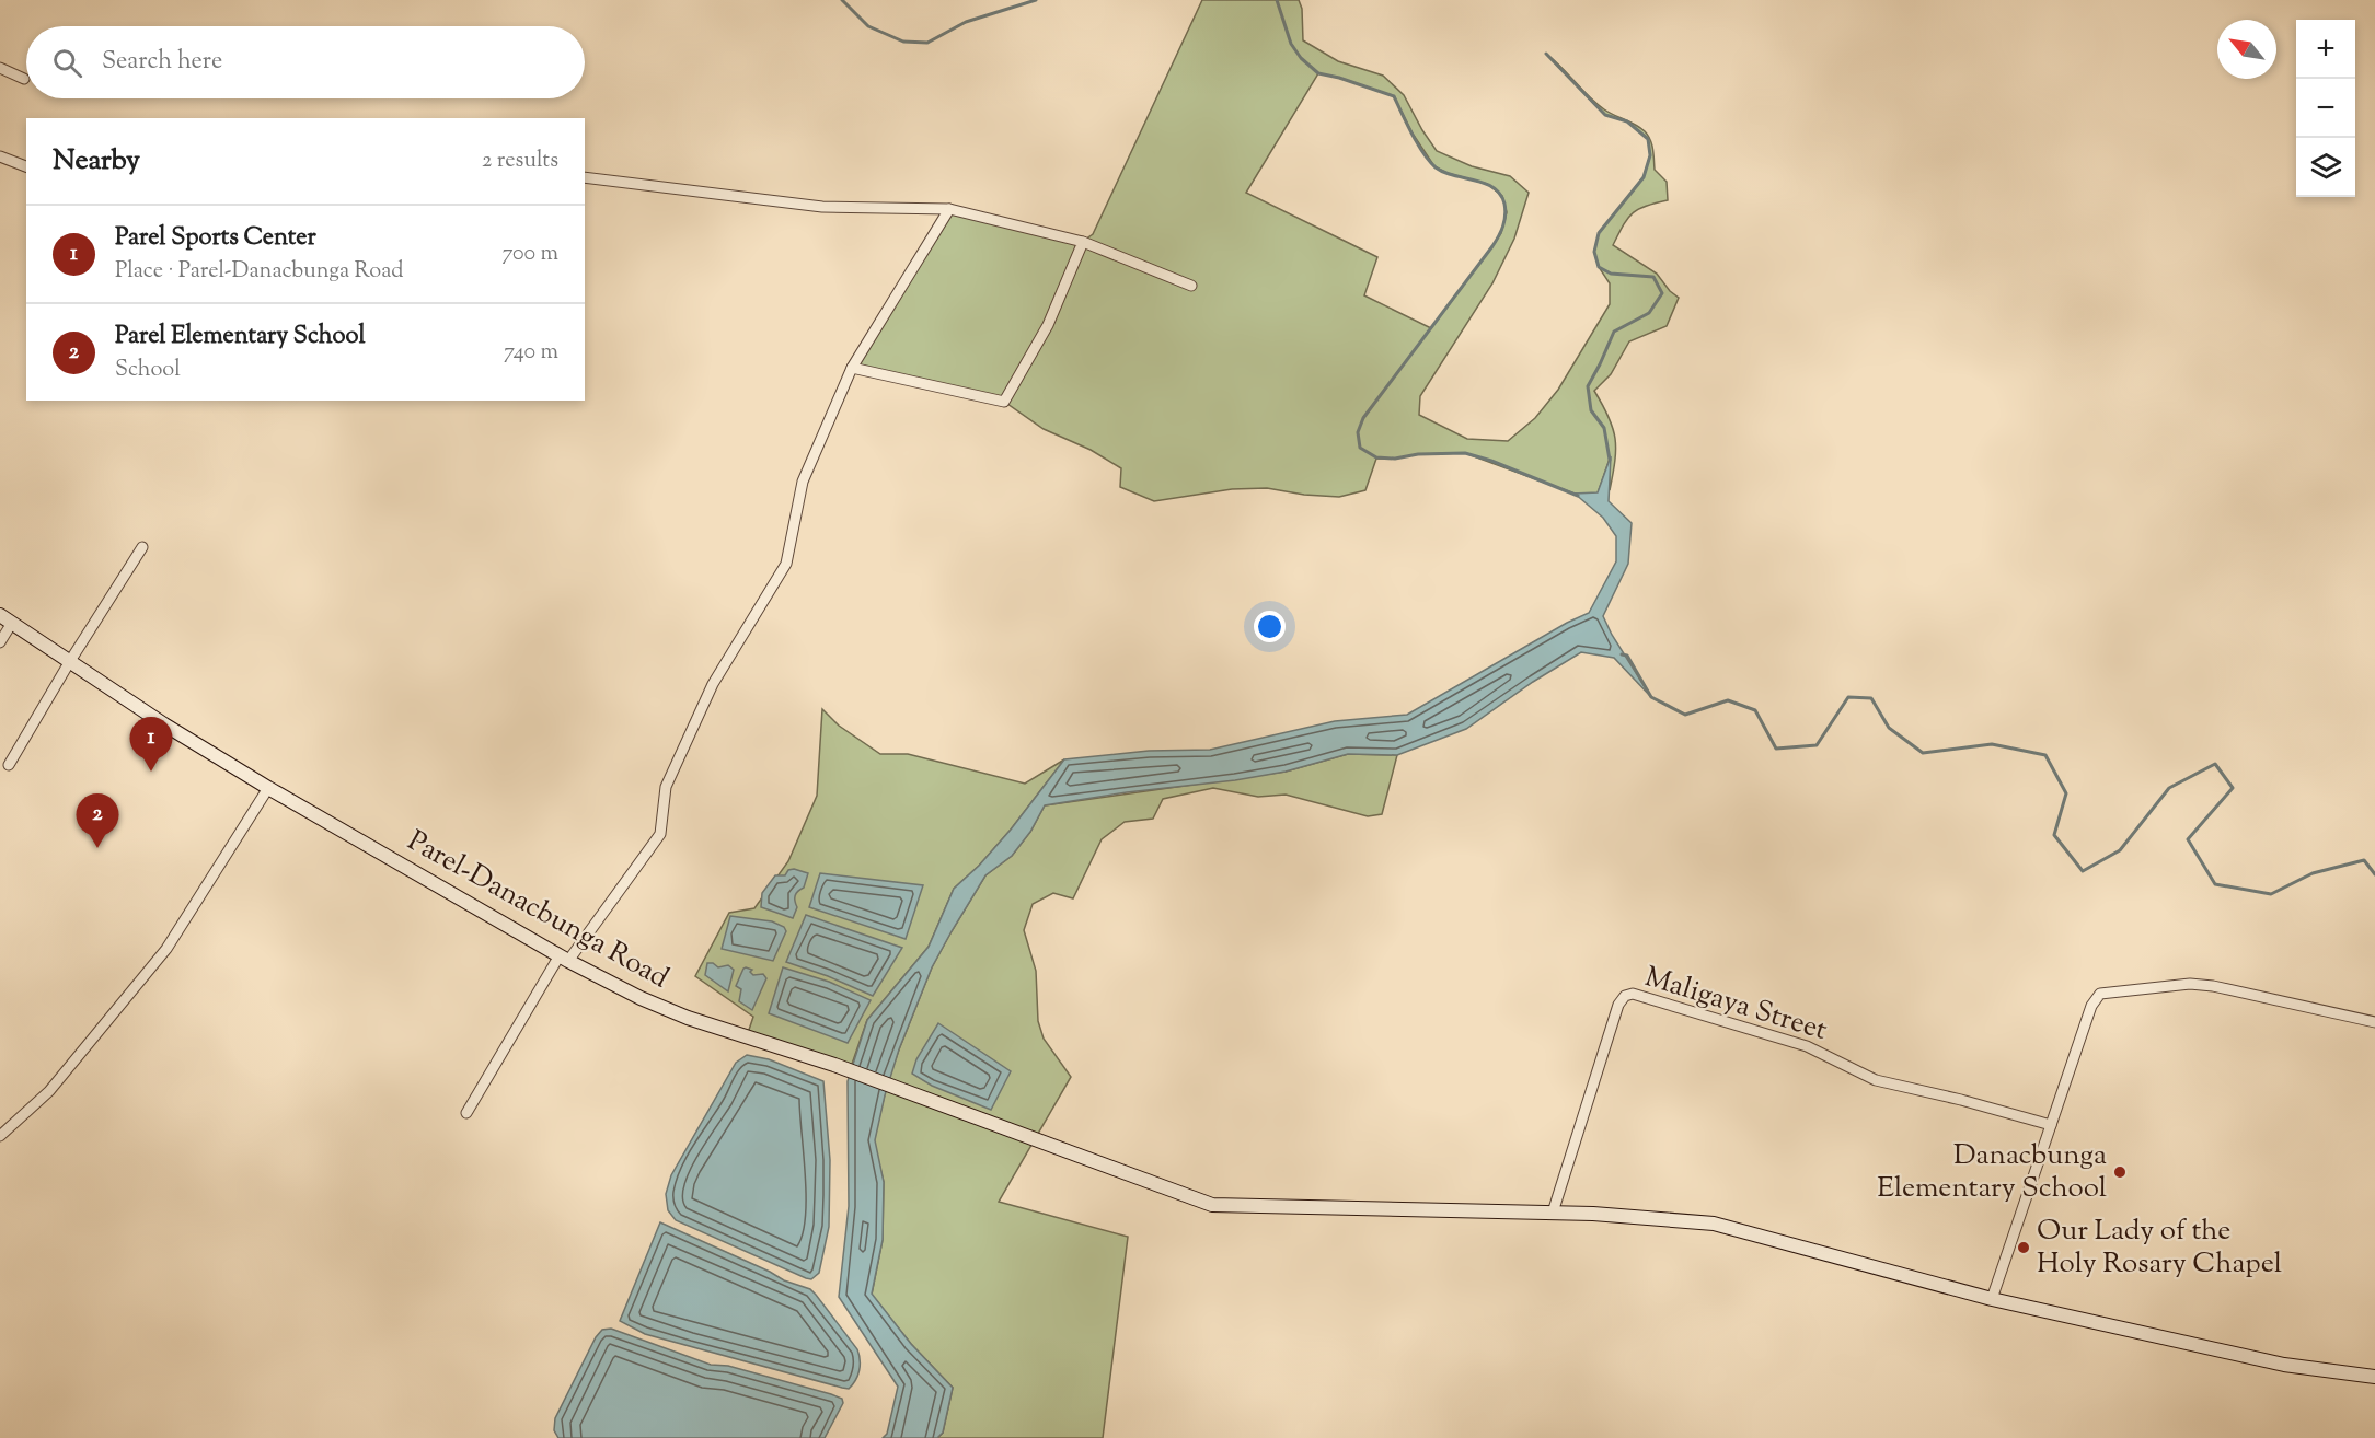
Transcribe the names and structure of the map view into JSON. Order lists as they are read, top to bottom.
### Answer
{
  "streets": {
    "main road": ["Parel-Danacbunga Road"],
    "street": ["Maligaya Street"]
  },
  "crossings": [
    ["Parel-Danacbunga Road", "Maligaya Street"]
  ],
  "places": ["Danacbunga Elementary School", "Our Lady of the Holy Rosary Chapel"],
  "north": "top left",
  "page": {
    "map_buttons": ["+", "−"],
    "search": "Search here",
    "heading": ["Nearby", "2 results"],
    "list": [
      {
        "mark": "1",
        "name": "Parel Sports Center",
        "note": "Place · Parel-Danacbunga Road",
        "value": "700 m"
      },
      {
        "mark": "2",
        "name": "Parel Elementary School",
        "note": "School",
        "value": "740 m"
      }
    ],
    "pins": ["1", "2"]
  }
}
